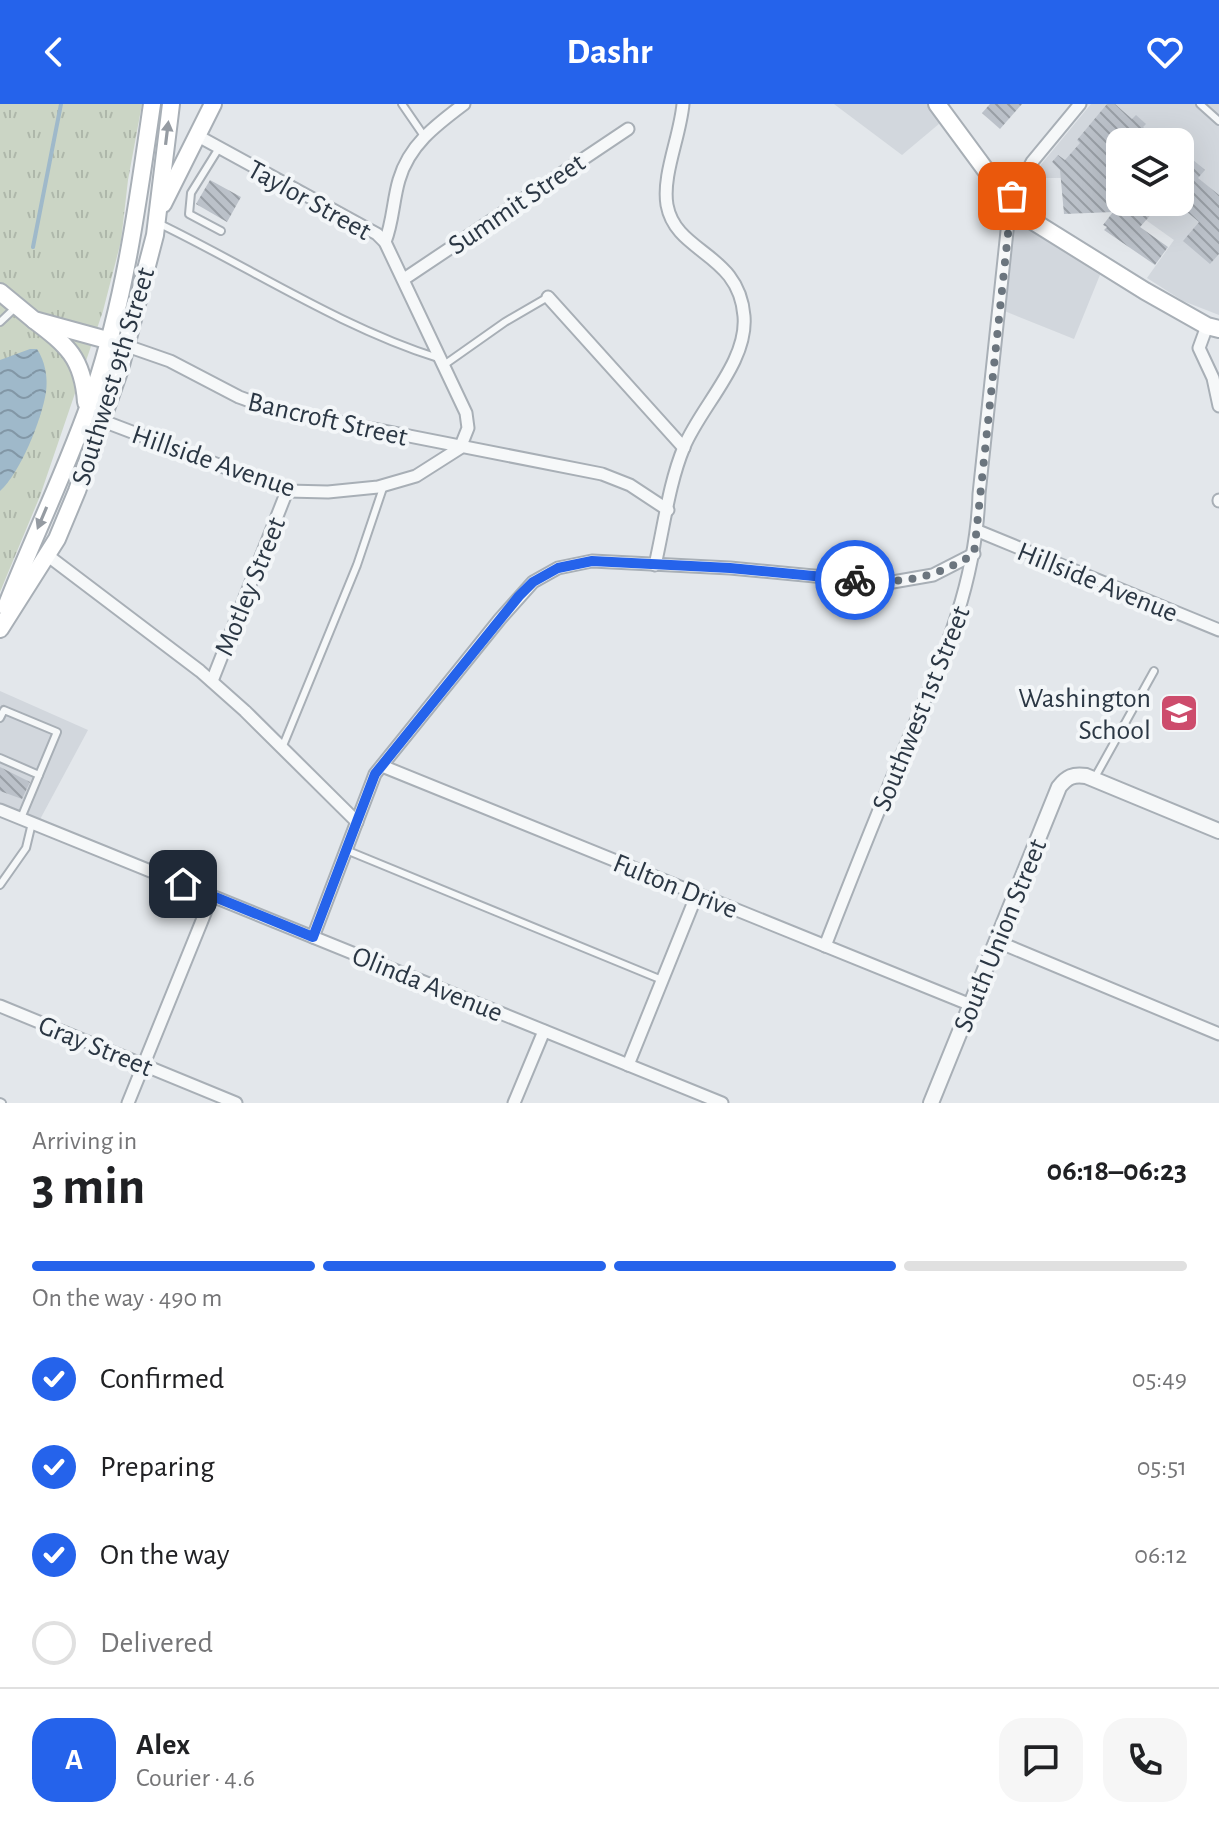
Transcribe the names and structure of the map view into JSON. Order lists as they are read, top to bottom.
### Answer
{
  "streets": {
    "main road": ["Southwest 9th Street", "Bancroft Street"],
    "street": [
      "Taylor Street",
      "Summit Street",
      "Hillside Avenue",
      "Motley Street",
      "Southwest 1st Street",
      "Fulton Drive",
      "South Union Street",
      "Olinda Avenue",
      "Gray Street"
    ]
  },
  "crossings": [
    ["Taylor Street", "Summit Street"],
    ["Taylor Street", "Bancroft Street"],
    ["Taylor Street", "Hillside Avenue"],
    ["Southwest 9th Street", "Bancroft Street"],
    ["Southwest 9th Street", "Hillside Avenue"],
    ["Bancroft Street", "Hillside Avenue"],
    ["Hillside Avenue", "Motley Street"],
    ["Hillside Avenue", "Southwest 1st Street"],
    ["Hillside Avenue", "Fulton Drive"],
    ["Hillside Avenue", "Olinda Avenue"],
    ["Southwest 1st Street", "Fulton Drive"],
    ["Fulton Drive", "South Union Street"]
  ],
  "places": {
    "school or university": ["Washington School"]
  },
  "page": {
    "header": "Dashr",
    "heading": ["3 min", "Arriving in", "06:18–06:23"],
    "panel": ["Alex", "Courier · 4.6"],
    "bar": "On the way · 490 m",
    "list": [
      ["Confirmed", "05:49"],
      ["Preparing", "05:51"],
      ["On the way", "06:12"],
      "Delivered"
    ],
    "round": "A"
  }
}
